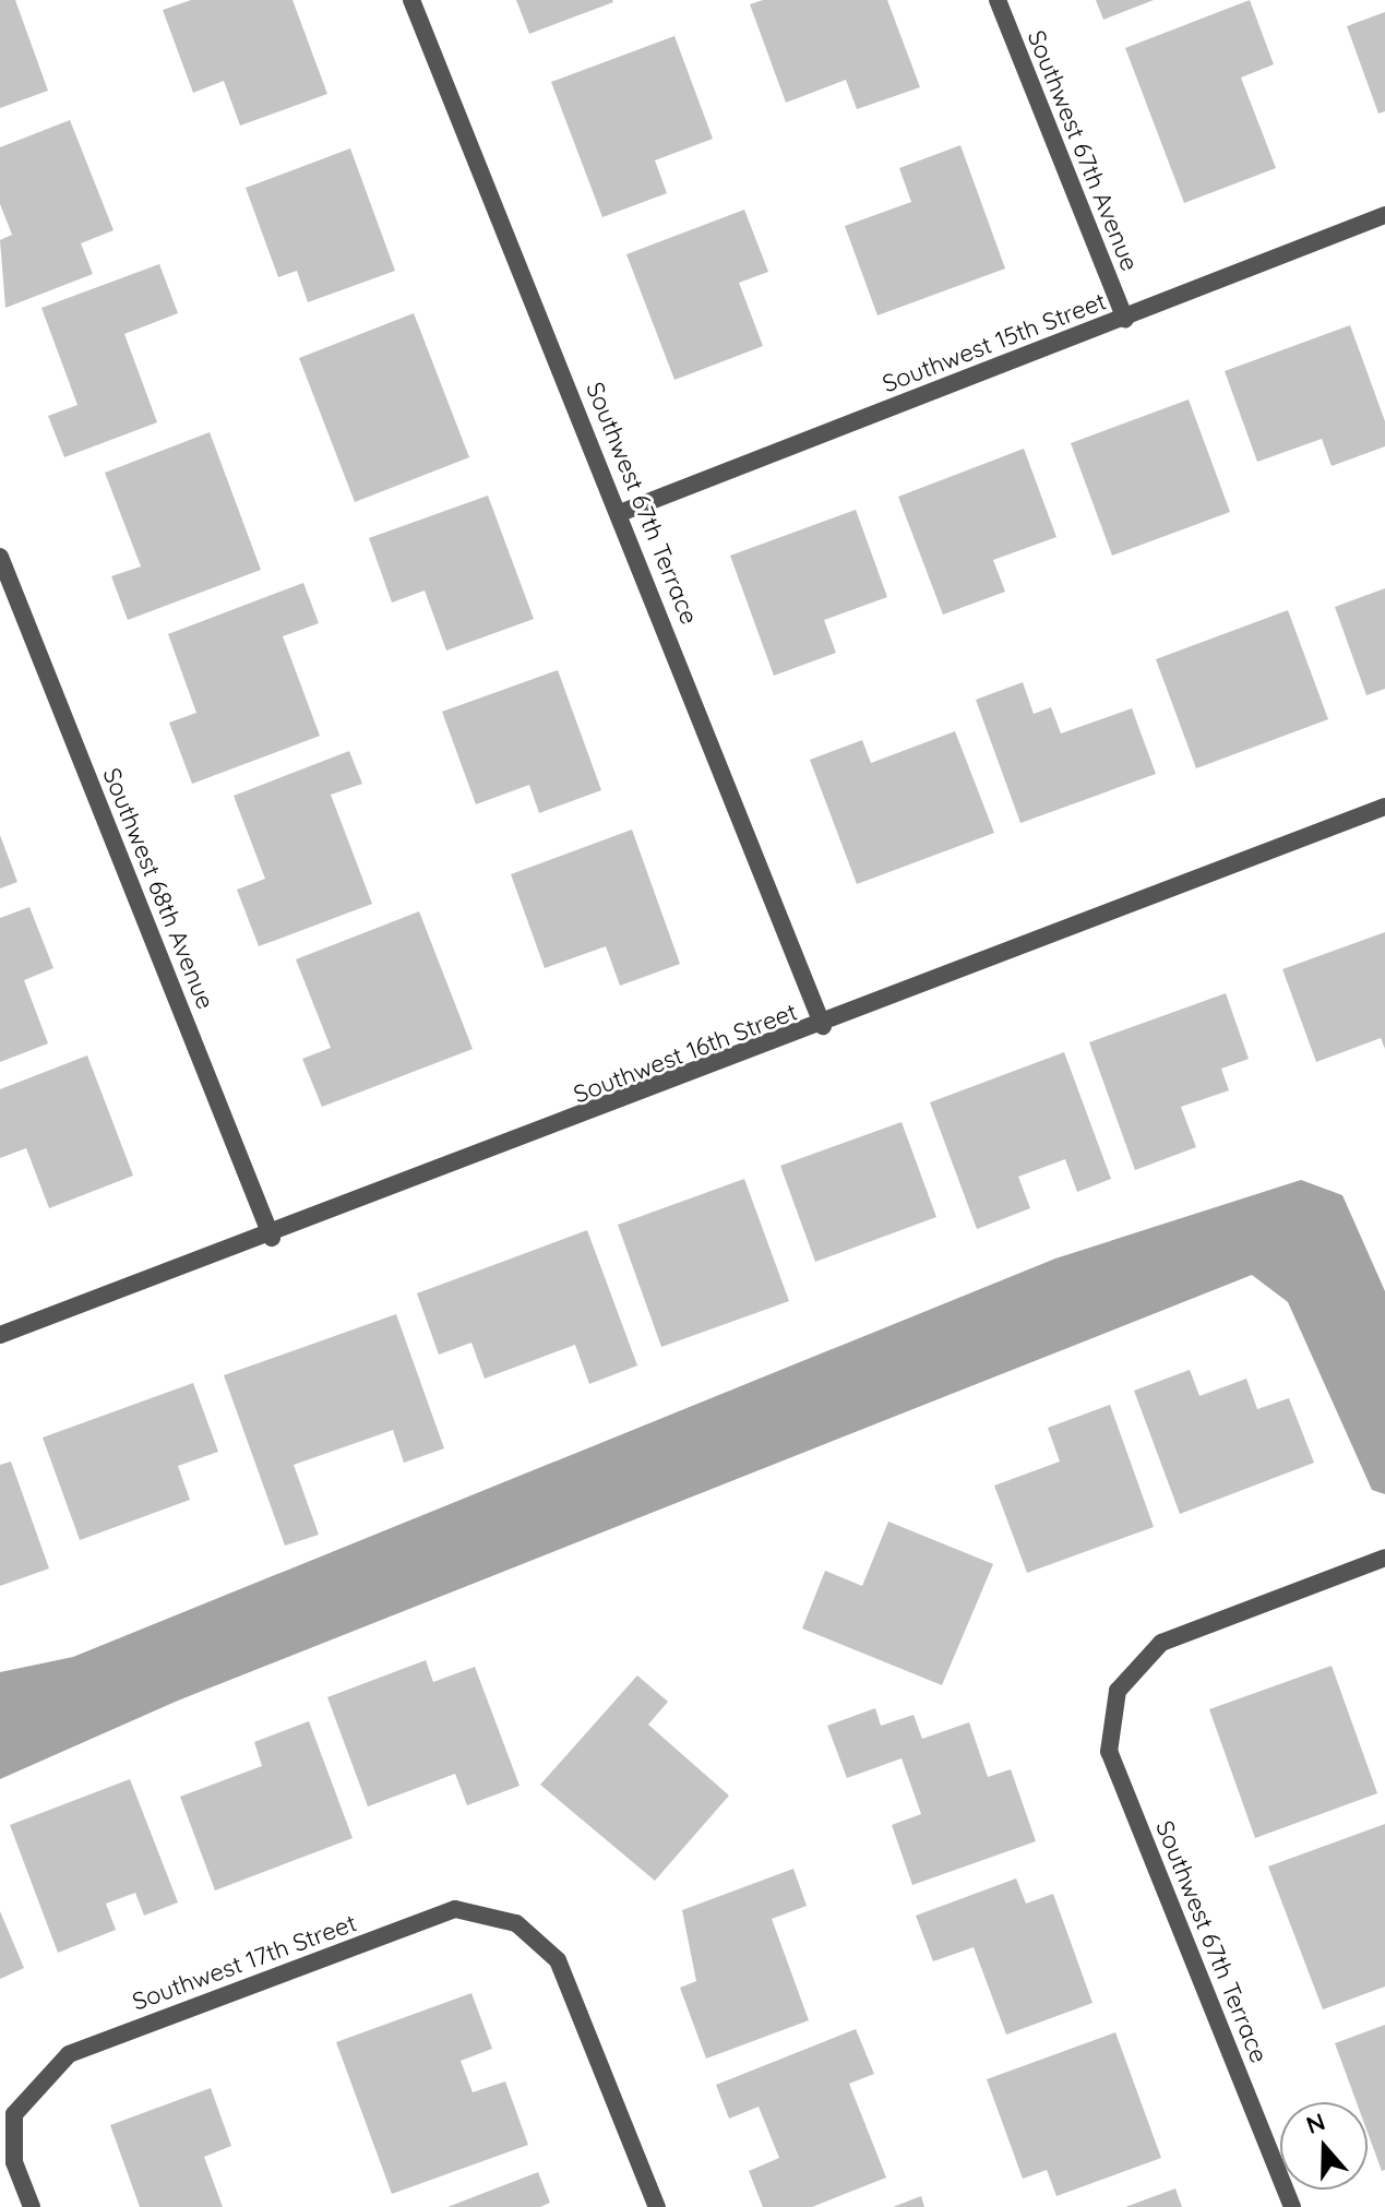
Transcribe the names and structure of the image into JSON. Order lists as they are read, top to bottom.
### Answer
{
  "streets": {
    "street": [
      "Southwest 67th Avenue",
      "Southwest 15th Street",
      "Southwest 67th Terrace",
      "Southwest 68th Avenue",
      "Southwest 16th Street",
      "Southwest 17th Street"
    ]
  },
  "crossings": [
    ["Southwest 67th Avenue", "Southwest 15th Street"],
    ["Southwest 15th Street", "Southwest 67th Terrace"],
    ["Southwest 67th Terrace", "Southwest 16th Street"],
    ["Southwest 68th Avenue", "Southwest 16th Street"]
  ],
  "north": "top"
}
